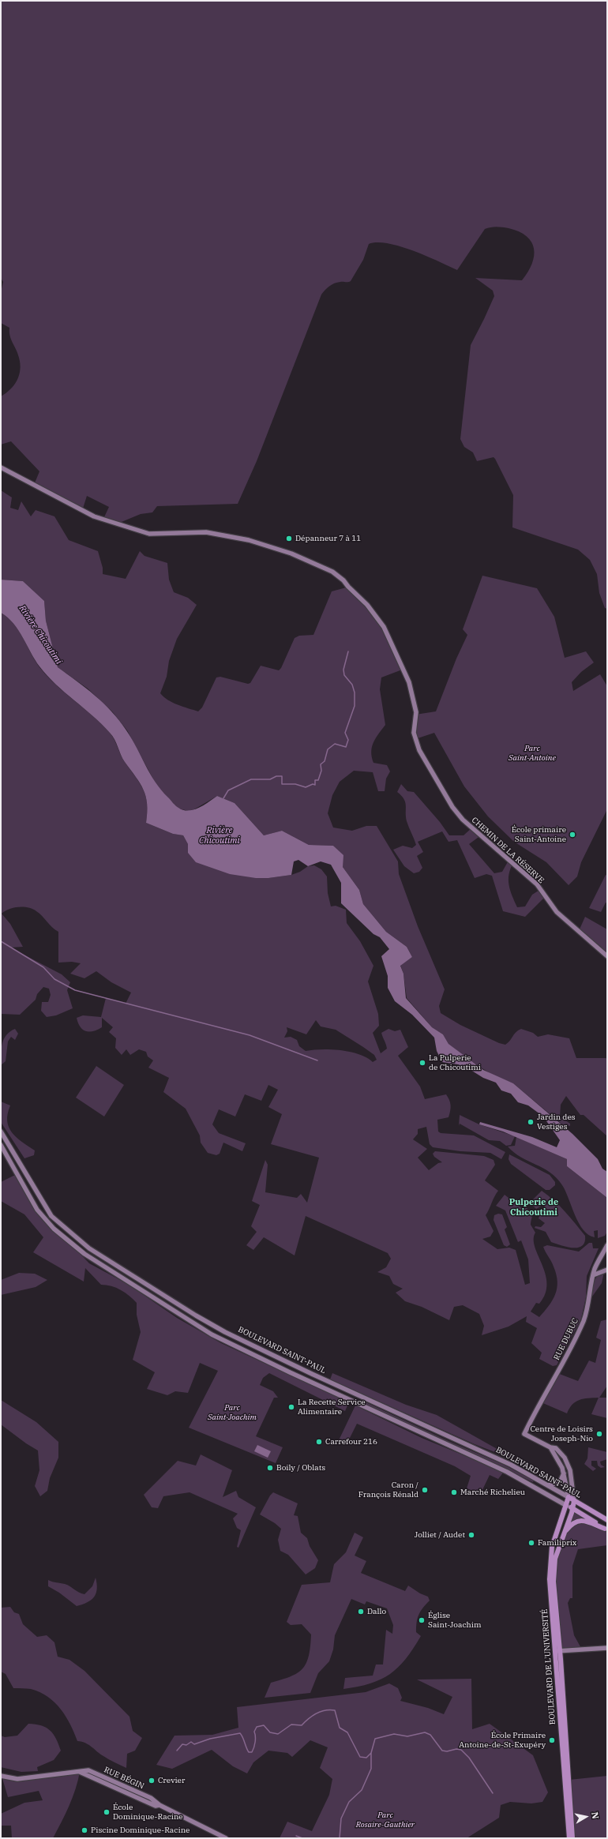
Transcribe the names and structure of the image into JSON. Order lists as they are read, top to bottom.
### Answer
{
  "streets": {
    "main road": ["BOULEVARD SAINT-PAUL", "BOULEVARD DE L'UNIVERSITÉ"],
    "street": ["CHEMIN DE LA RÉSERVE", "RUE DUBUC", "RUE BÉGIN"]
  },
  "crossings": [
    ["BOULEVARD SAINT-PAUL", "BOULEVARD DE L'UNIVERSITÉ"]
  ],
  "districts": ["Pulperie de Chicoutimi"],
  "water": ["Rivière Chicoutimi"],
  "parks": ["Parc Saint-Antoine", "Parc Saint-Joachim", "Parc Rosaire-Gauthier"],
  "places": [
    "Dépanneur 7 à 11",
    "École primaire Saint-Antoine",
    "La Pulperie de Chicoutimi",
    "Jardin des Vestiges",
    "La Recette Service Alimentaire",
    "Centre de Loisirs Joseph-Nio",
    "Carrefour 216",
    "Boily / Oblats",
    "Caron / François Rénald",
    "Marché Richelieu",
    "Jolliet / Audet",
    "Familiprix",
    "Dallo",
    "Église Saint-Joachim",
    "École Primaire Antoine-de-St-Exupéry",
    "Crevier",
    "École Dominique-Racine",
    "Piscine Dominique-Racine"
  ],
  "north": "right"
}
